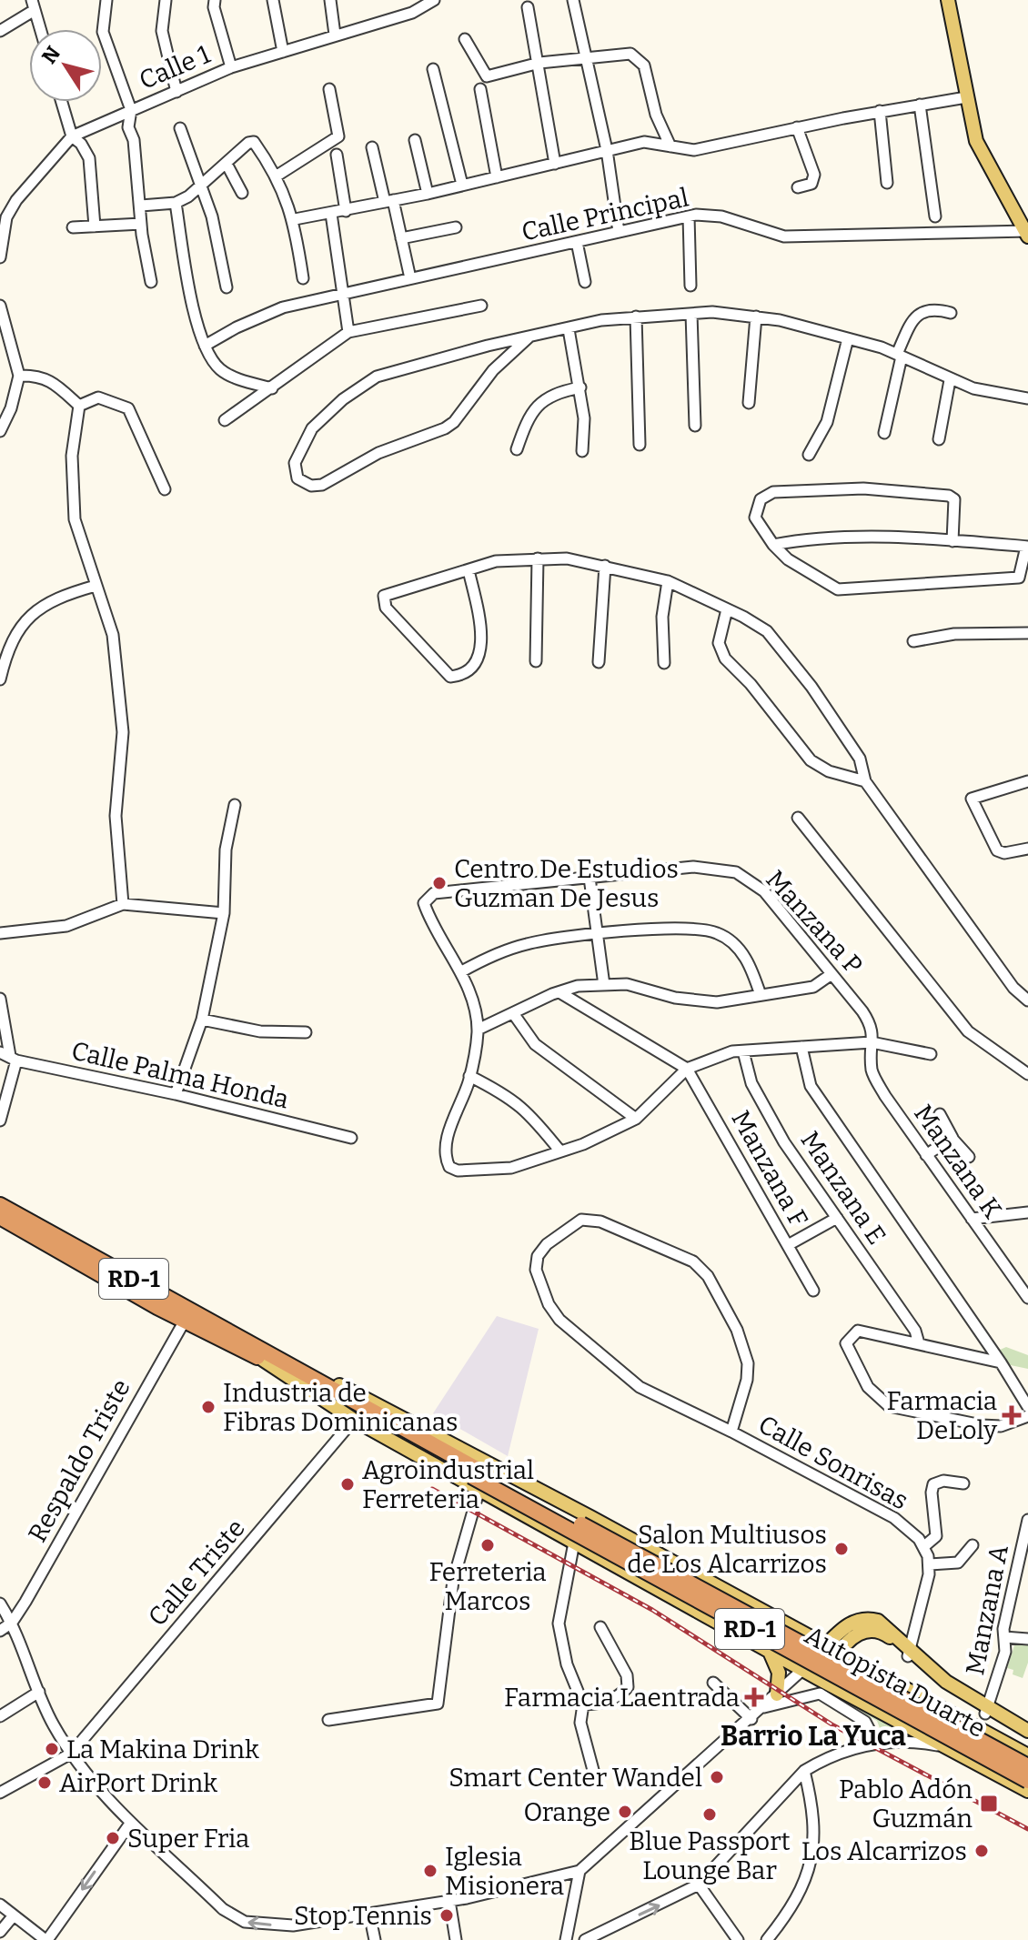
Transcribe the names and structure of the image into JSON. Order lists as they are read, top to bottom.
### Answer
{
  "streets": {
    "highway": ["RD-1", "Autopista Duarte"],
    "street": [
      "Calle 1",
      "Calle Principal",
      "Manzana P",
      "Calle Palma Honda",
      "Manzana K",
      "Manzana F",
      "Manzana E",
      "Respaldo Triste",
      "Calle Sonrisas",
      "Calle Triste",
      "Manzana A"
    ]
  },
  "crossings": [
    ["Manzana P", "Manzana K"],
    ["RD-1", "Respaldo Triste"],
    ["RD-1", "Autopista Duarte"]
  ],
  "districts": ["Barrio La Yuca"],
  "places": {
    "other": [
      "Centro De Estudios Guzman De Jesus",
      "Industria de Fibras Dominicanas",
      "Agroindustrial Ferreteria",
      "Ferreteria Marcos",
      "Salon Multiusos de Los Alcarrizos",
      "La Makina Drink",
      "Smart Center Wandel",
      "AirPort Drink",
      "Orange",
      "Blue Passport Lounge Bar",
      "Super Fria",
      "Los Alcarrizos",
      "Iglesia Misionera",
      "Stop Tennis"
    ],
    "health": ["Farmacia DeLoly", "Farmacia Laentrada"],
    "transit": ["Pablo Adón Guzmán"]
  },
  "north": "top left"
}
